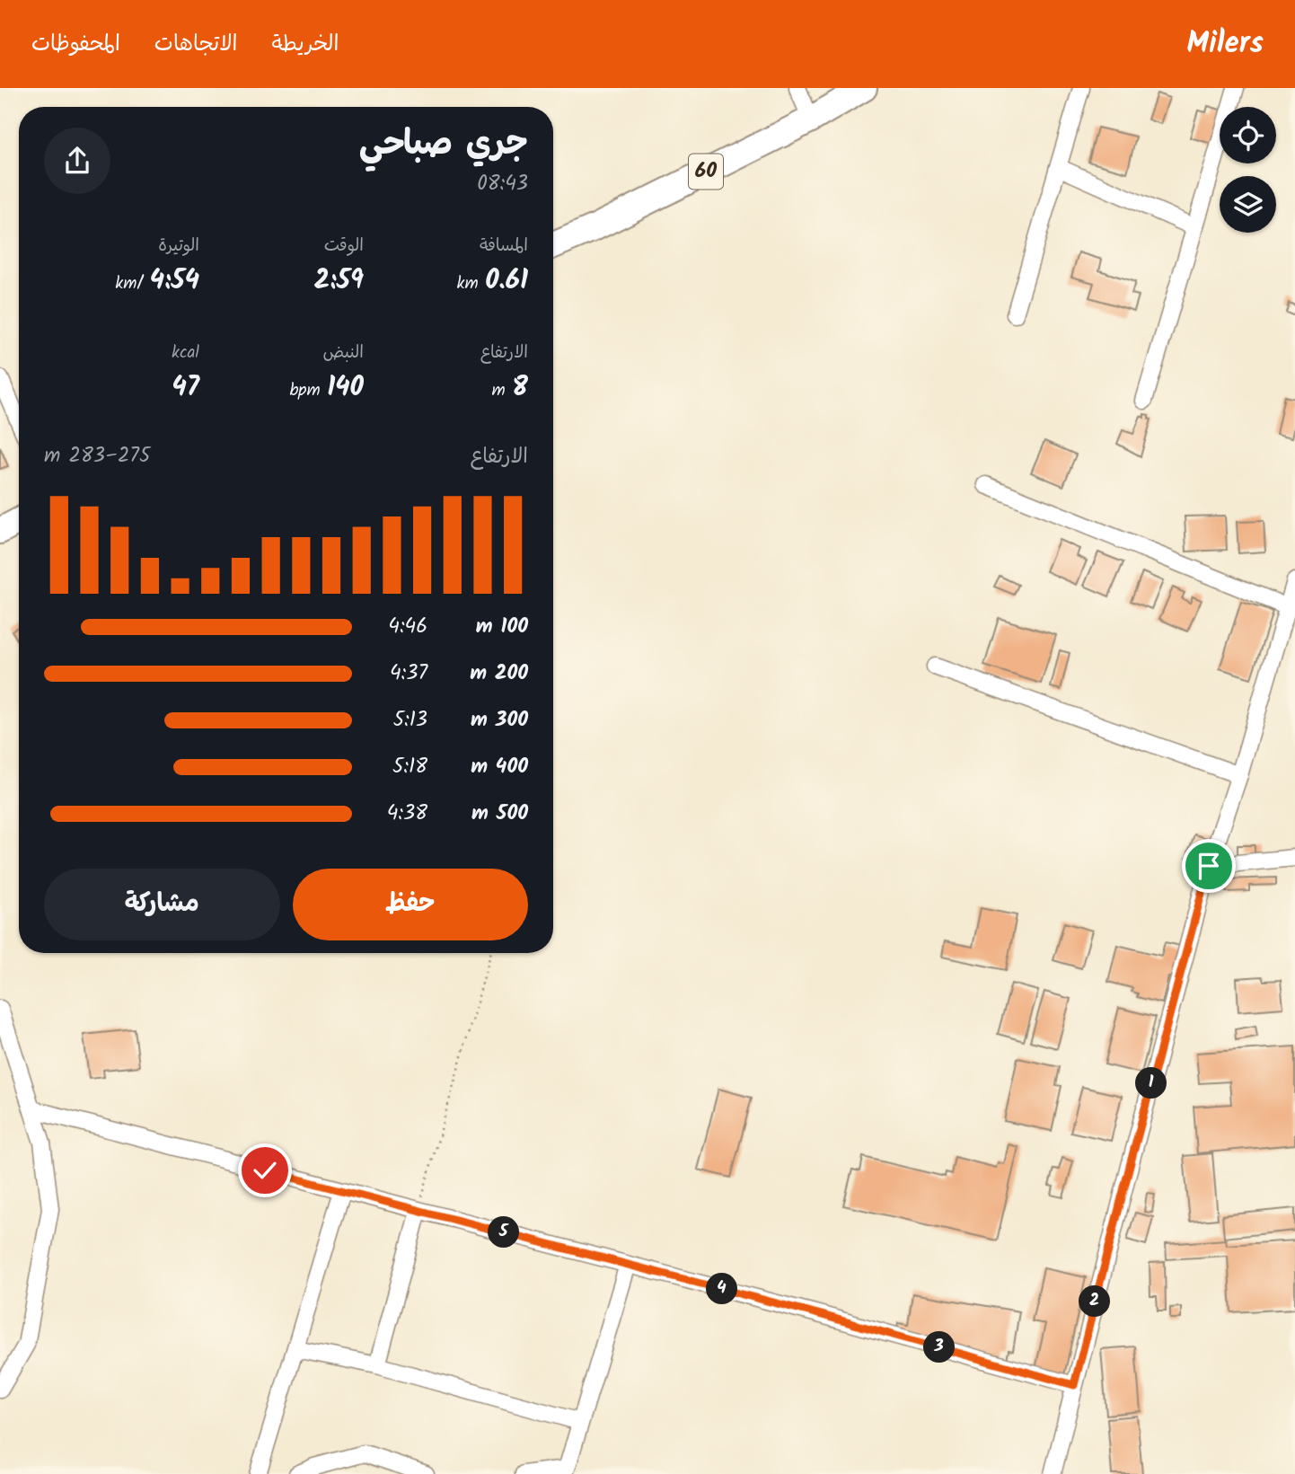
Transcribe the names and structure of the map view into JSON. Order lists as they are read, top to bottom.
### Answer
{
  "streets": {
    "highway": ["60"]
  },
  "page": {
    "header": "Milers",
    "nav": ["الخريطة", "الاتجاهات", "المحفوظات"],
    "heading": ["جري صباحي", "08:43"],
    "stats": [
      ["المسافة", "0.61 km"],
      ["الوقت", "2:59"],
      ["الوتيرة", "4:54 /km"],
      ["الارتفاع", "8 m"],
      ["النبض", "140 bpm"],
      ["kcal", "47"]
    ],
    "chart": ["الارتفاع", "275–283 m"],
    "list": [
      {
        "name": "100 m",
        "note": "4:46"
      },
      {
        "name": "200 m",
        "note": "4:37"
      },
      {
        "name": "300 m",
        "note": "5:13"
      },
      {
        "name": "400 m",
        "note": "5:18"
      },
      {
        "name": "500 m",
        "note": "4:38"
      }
    ],
    "buttons": ["حفظ", "مشاركة"],
    "pins": [
      "1",
      "5",
      "4",
      "2",
      "3"
    ]
  }
}
